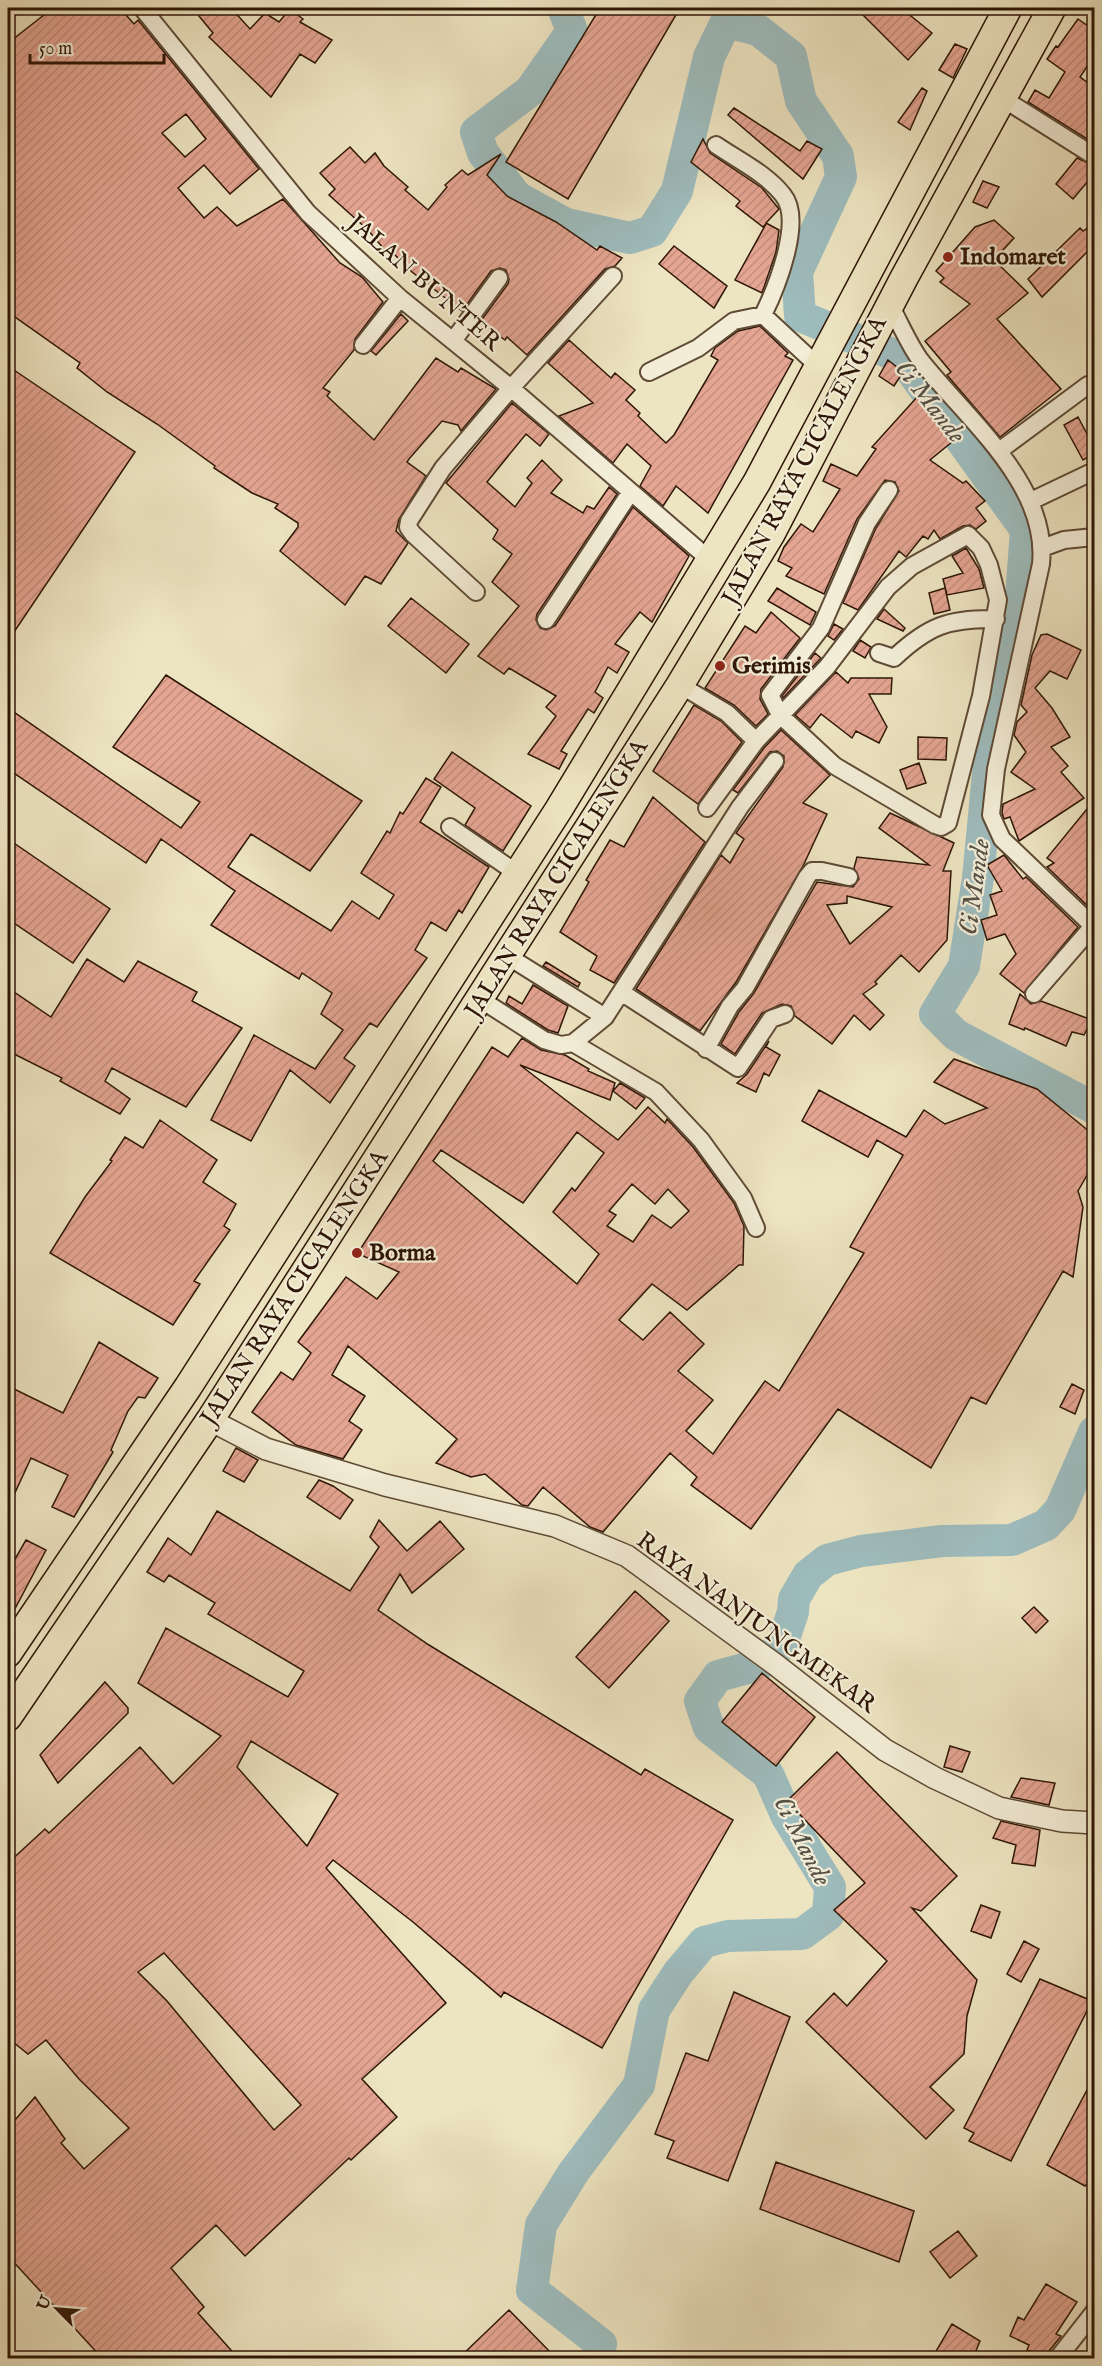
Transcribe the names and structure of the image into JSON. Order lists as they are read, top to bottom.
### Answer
{
  "streets": {
    "highway": ["JALAN RAYA CICALENGKA"],
    "street": ["JALAN BUNTER", "RAYA NANJUNGMEKAR"]
  },
  "crossings": [
    ["JALAN BUNTER", "JALAN RAYA CICALENGKA"],
    ["JALAN RAYA CICALENGKA", "RAYA NANJUNGMEKAR"]
  ],
  "water": ["Ci Mande"],
  "places": ["Indomaret", "Gerimis", "Borma"],
  "scale_bar": "50 m",
  "north": "top left"
}
